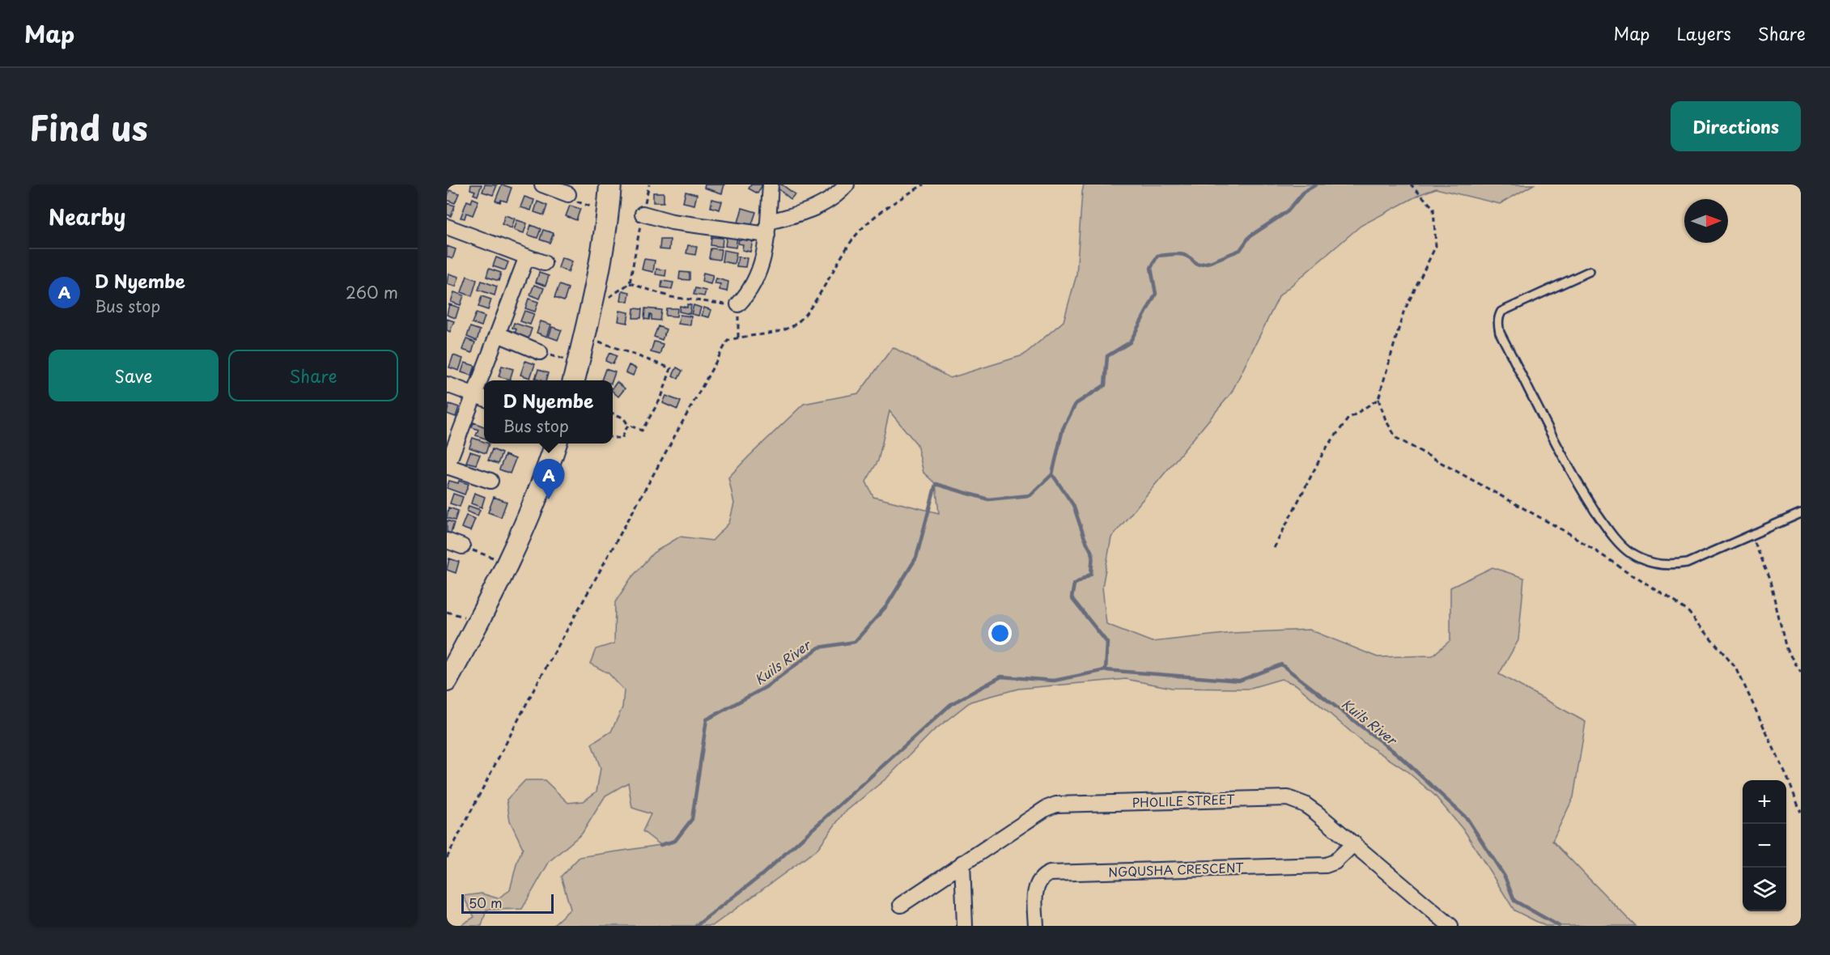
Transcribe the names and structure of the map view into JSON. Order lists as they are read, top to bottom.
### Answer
{
  "streets": {
    "street": ["PHOLILE STREET", "NGQUSHA CRESCENT"]
  },
  "crossings": [
    ["PHOLILE STREET", "NGQUSHA CRESCENT"]
  ],
  "water": ["Kuils River"],
  "scale_bar": "50 m",
  "north": "right",
  "page": {
    "header": "Map",
    "nav": ["Map", "Layers", "Share"],
    "title": "Find us",
    "buttons": [
      "Directions",
      ["Save", "Share"]
    ],
    "heading": "Nearby",
    "list": [
      {
        "mark": "A",
        "name": "D Nyembe",
        "note": "Bus stop",
        "value": "260 m"
      }
    ],
    "popup": ["D Nyembe", "Bus stop"],
    "pins": "A",
    "map_buttons": ["+", "−"],
    "scale": "50 m"
  }
}
